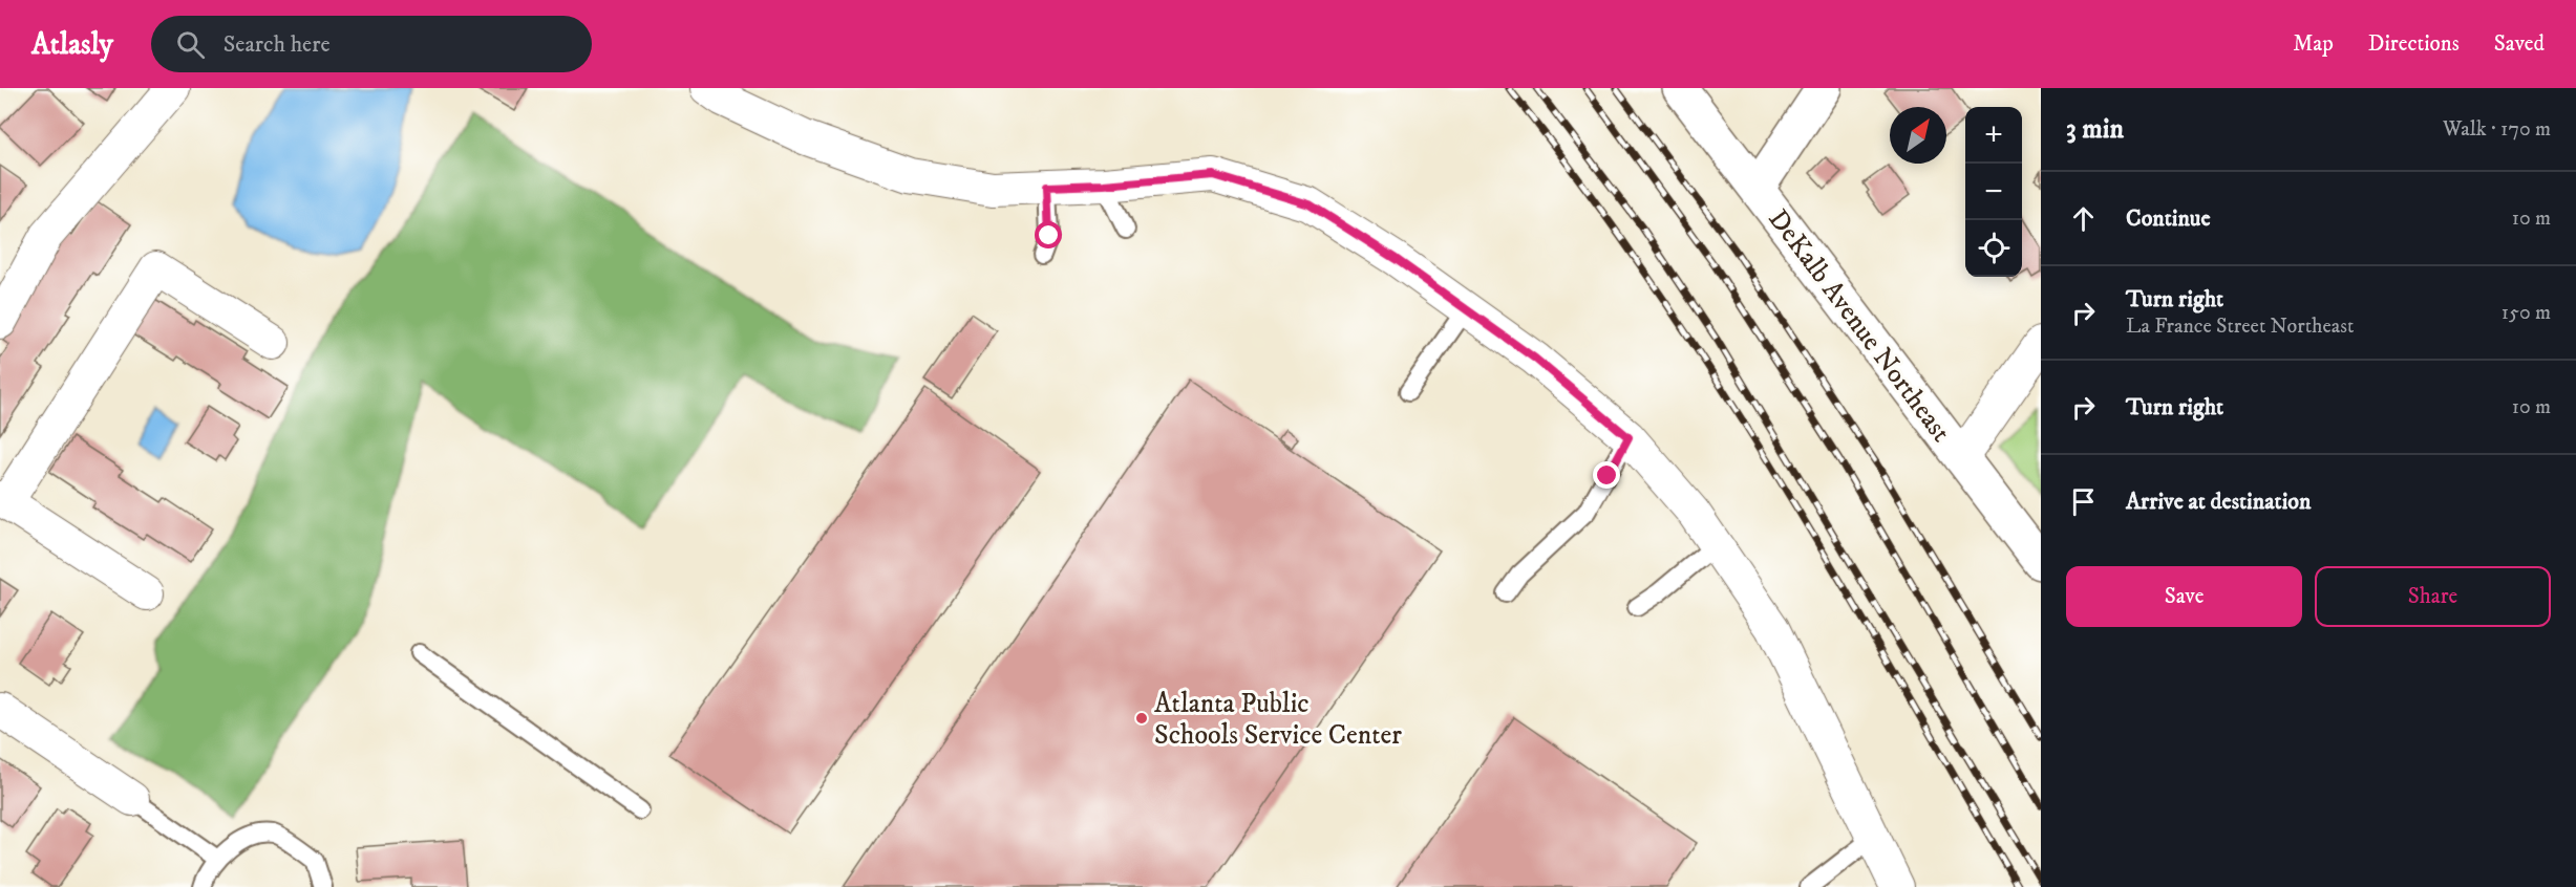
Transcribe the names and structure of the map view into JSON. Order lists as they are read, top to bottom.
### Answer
{
  "streets": {
    "main road": ["DeKalb Avenue Northeast"]
  },
  "places": ["Atlanta Public Schools Service Center"],
  "north": "top right",
  "page": {
    "header": "Atlasly",
    "search": "Search here",
    "nav": ["Map", "Directions", "Saved"],
    "heading": ["3 min", "Walk · 170 m"],
    "map_buttons": ["+", "−"],
    "list": [
      ["Continue", "10 m"],
      ["Turn right", "La France Street Northeast", "150 m"],
      ["Turn right", "10 m"],
      "Arrive at destination"
    ],
    "buttons": ["Save", "Share"]
  }
}
